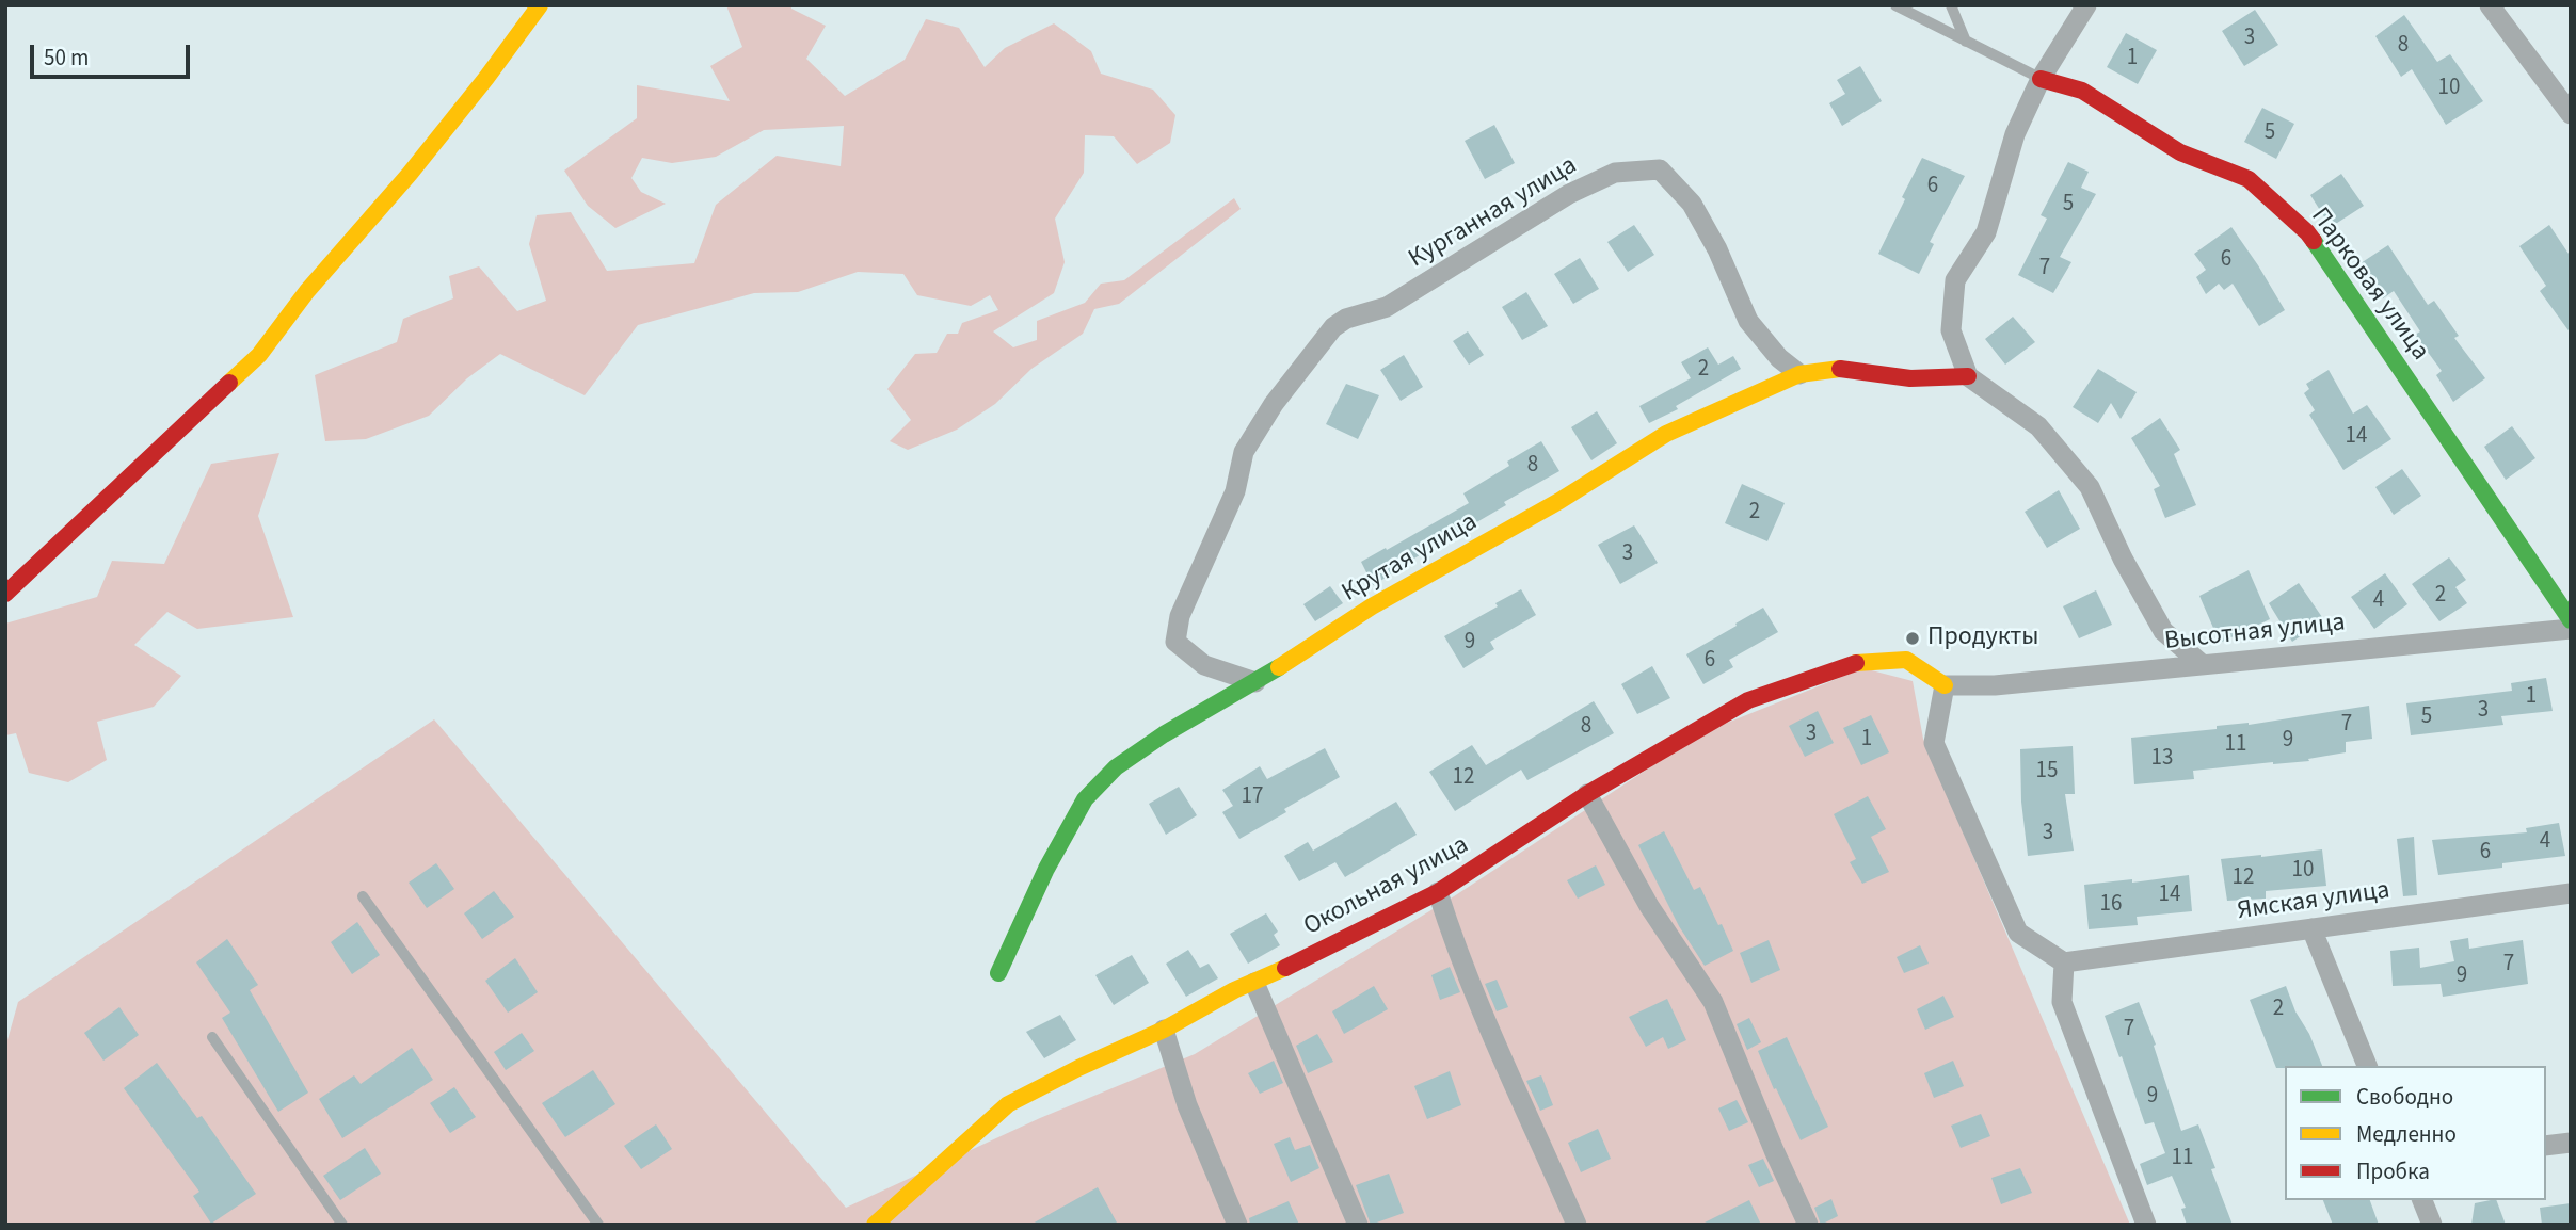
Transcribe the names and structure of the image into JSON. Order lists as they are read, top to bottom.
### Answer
{
  "streets": {
    "street": [
      "Курганная улица",
      "Парковая улица",
      "Крутая улица",
      "Высотная улица",
      "Окольная улица",
      "Ямская улица"
    ]
  },
  "crossings": [
    ["Курганная улица", "Крутая улица"],
    ["Высотная улица", "Окольная улица"]
  ],
  "places": ["Продукты"],
  "house_numbers": [
    "3",
    "8",
    "1",
    "10",
    "5",
    "6",
    "5",
    "6",
    "7",
    "2",
    "14",
    "8",
    "2",
    "3",
    "2",
    "4",
    "9",
    "6",
    "1",
    "3",
    "5",
    "7",
    "8",
    "3",
    "1",
    "9",
    "11",
    "13",
    "15",
    "12",
    "17",
    "3",
    "4",
    "6",
    "10",
    "12",
    "14",
    "16",
    "7",
    "9",
    "2",
    "7",
    "9",
    "11"
  ],
  "legend": ["Свободно", "Медленно", "Пробка"],
  "scale_bar": "50 m"
}
